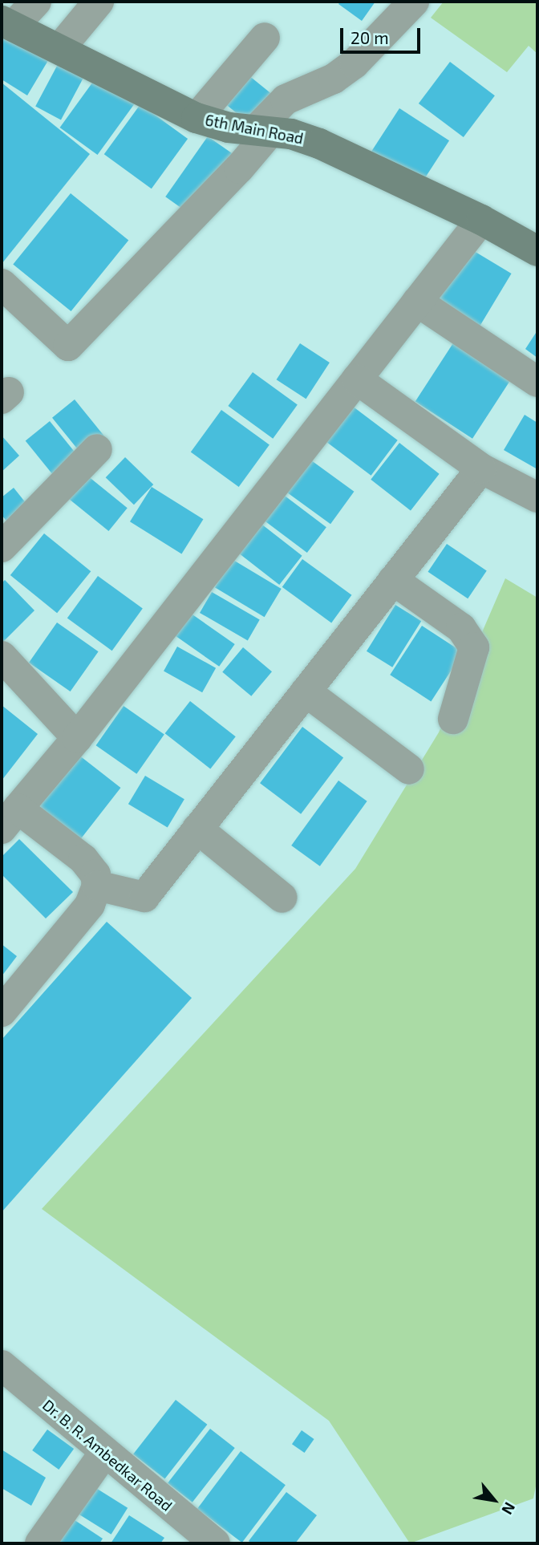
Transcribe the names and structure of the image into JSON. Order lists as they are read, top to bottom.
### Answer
{
  "streets": {
    "street": ["6th Main Road", "Dr. B. R. Ambedkar Road"]
  },
  "scale_bar": "20 m",
  "north": "bottom right"
}
